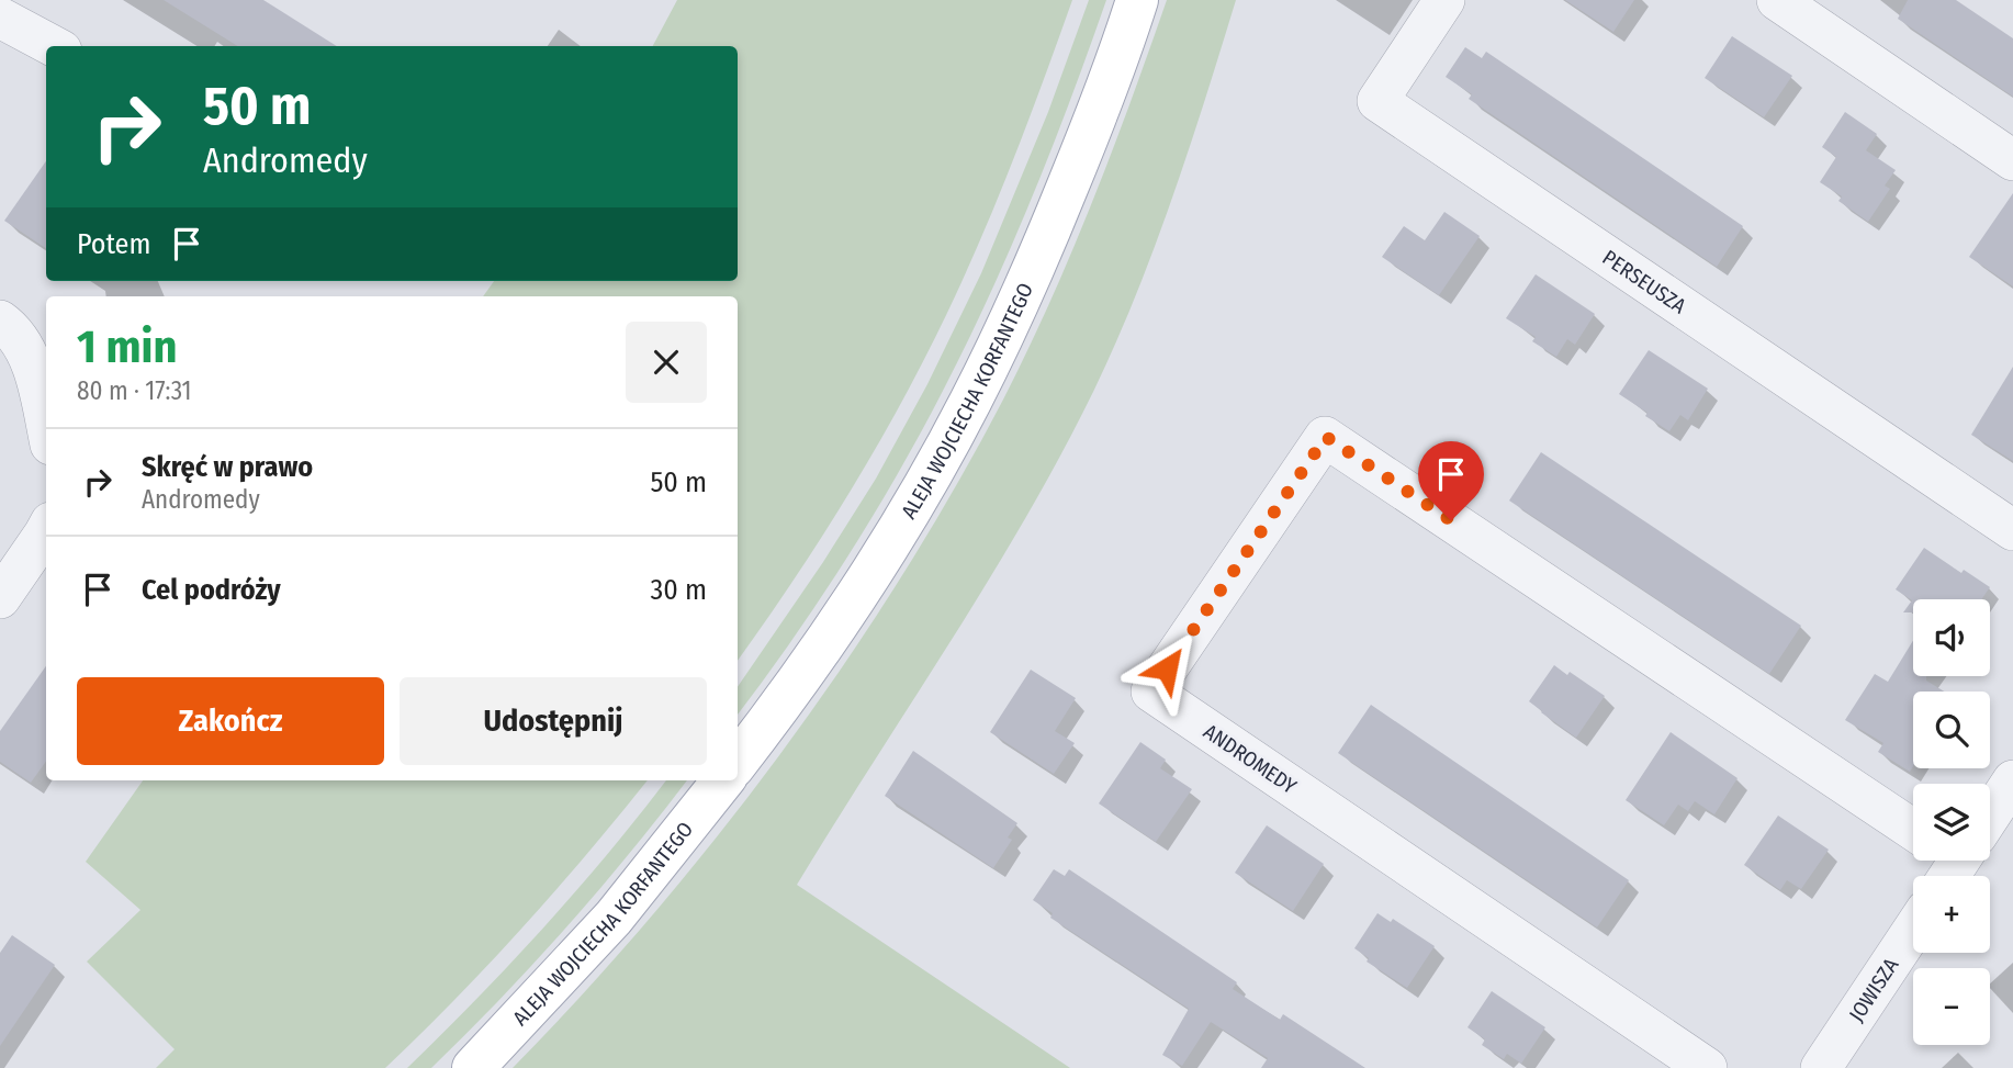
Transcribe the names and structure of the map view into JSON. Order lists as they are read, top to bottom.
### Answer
{
  "streets": {
    "main road": ["ALEJA WOJCIECHA KORFANTEGO"],
    "street": ["PERSEUSZA", "ANDROMEDY", "JOWISZA"]
  },
  "page": {
    "turn": ["50 m", "Andromedy"],
    "then": "Potem",
    "heading": ["1 min", "80 m · 17:31"],
    "list": [
      {
        "name": "Skręć w prawo",
        "note": "Andromedy",
        "value": "50 m"
      },
      {
        "name": "Cel podróży",
        "value": "30 m"
      }
    ],
    "map_buttons": ["+", "−"],
    "buttons": ["Zakończ", "Udostępnij"]
  }
}
